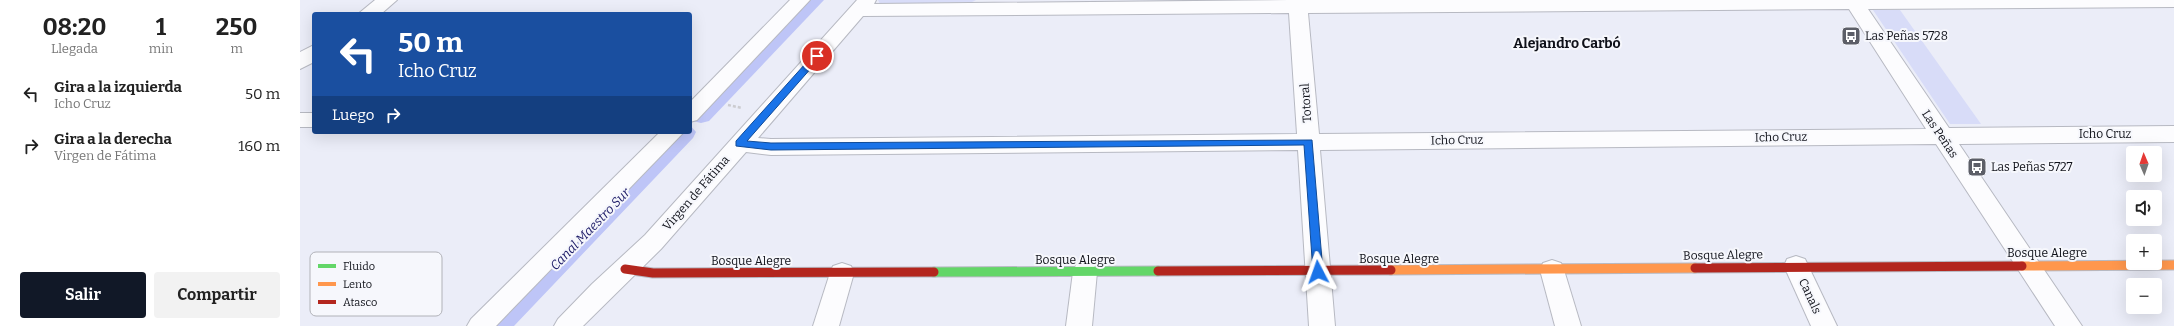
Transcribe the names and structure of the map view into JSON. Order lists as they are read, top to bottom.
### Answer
{
  "streets": {
    "street": [
      "Totoral",
      "Las Peñas",
      "Icho Cruz",
      "Virgen de Fátima",
      "Bosque Alegre",
      "Canals"
    ]
  },
  "crossings": [
    ["Totoral", "Icho Cruz"],
    ["Totoral", "Bosque Alegre"],
    ["Las Peñas", "Icho Cruz"],
    ["Las Peñas", "Bosque Alegre"],
    ["Icho Cruz", "Virgen de Fátima"],
    ["Virgen de Fátima", "Bosque Alegre"],
    ["Bosque Alegre", "Canals"]
  ],
  "districts": ["Alejandro Carbó"],
  "water": ["Canal Maestro Sur"],
  "places": {
    "bus stop": ["Las Peñas 5728", "Las Peñas 5727"]
  },
  "legend": ["Fluido", "Lento", "Atasco"],
  "north": "top",
  "page": {
    "eta": [
      "08:20",
      "Llegada",
      "1",
      "min",
      "250",
      "m"
    ],
    "turn": ["50 m", "Icho Cruz"],
    "list": [
      {
        "name": "Gira a la izquierda",
        "note": "Icho Cruz",
        "value": "50 m"
      },
      {
        "name": "Gira a la derecha",
        "note": "Virgen de Fátima",
        "value": "160 m"
      }
    ],
    "then": "Luego",
    "map_buttons": ["+", "−"],
    "buttons": ["Salir", "Compartir"]
  }
}
